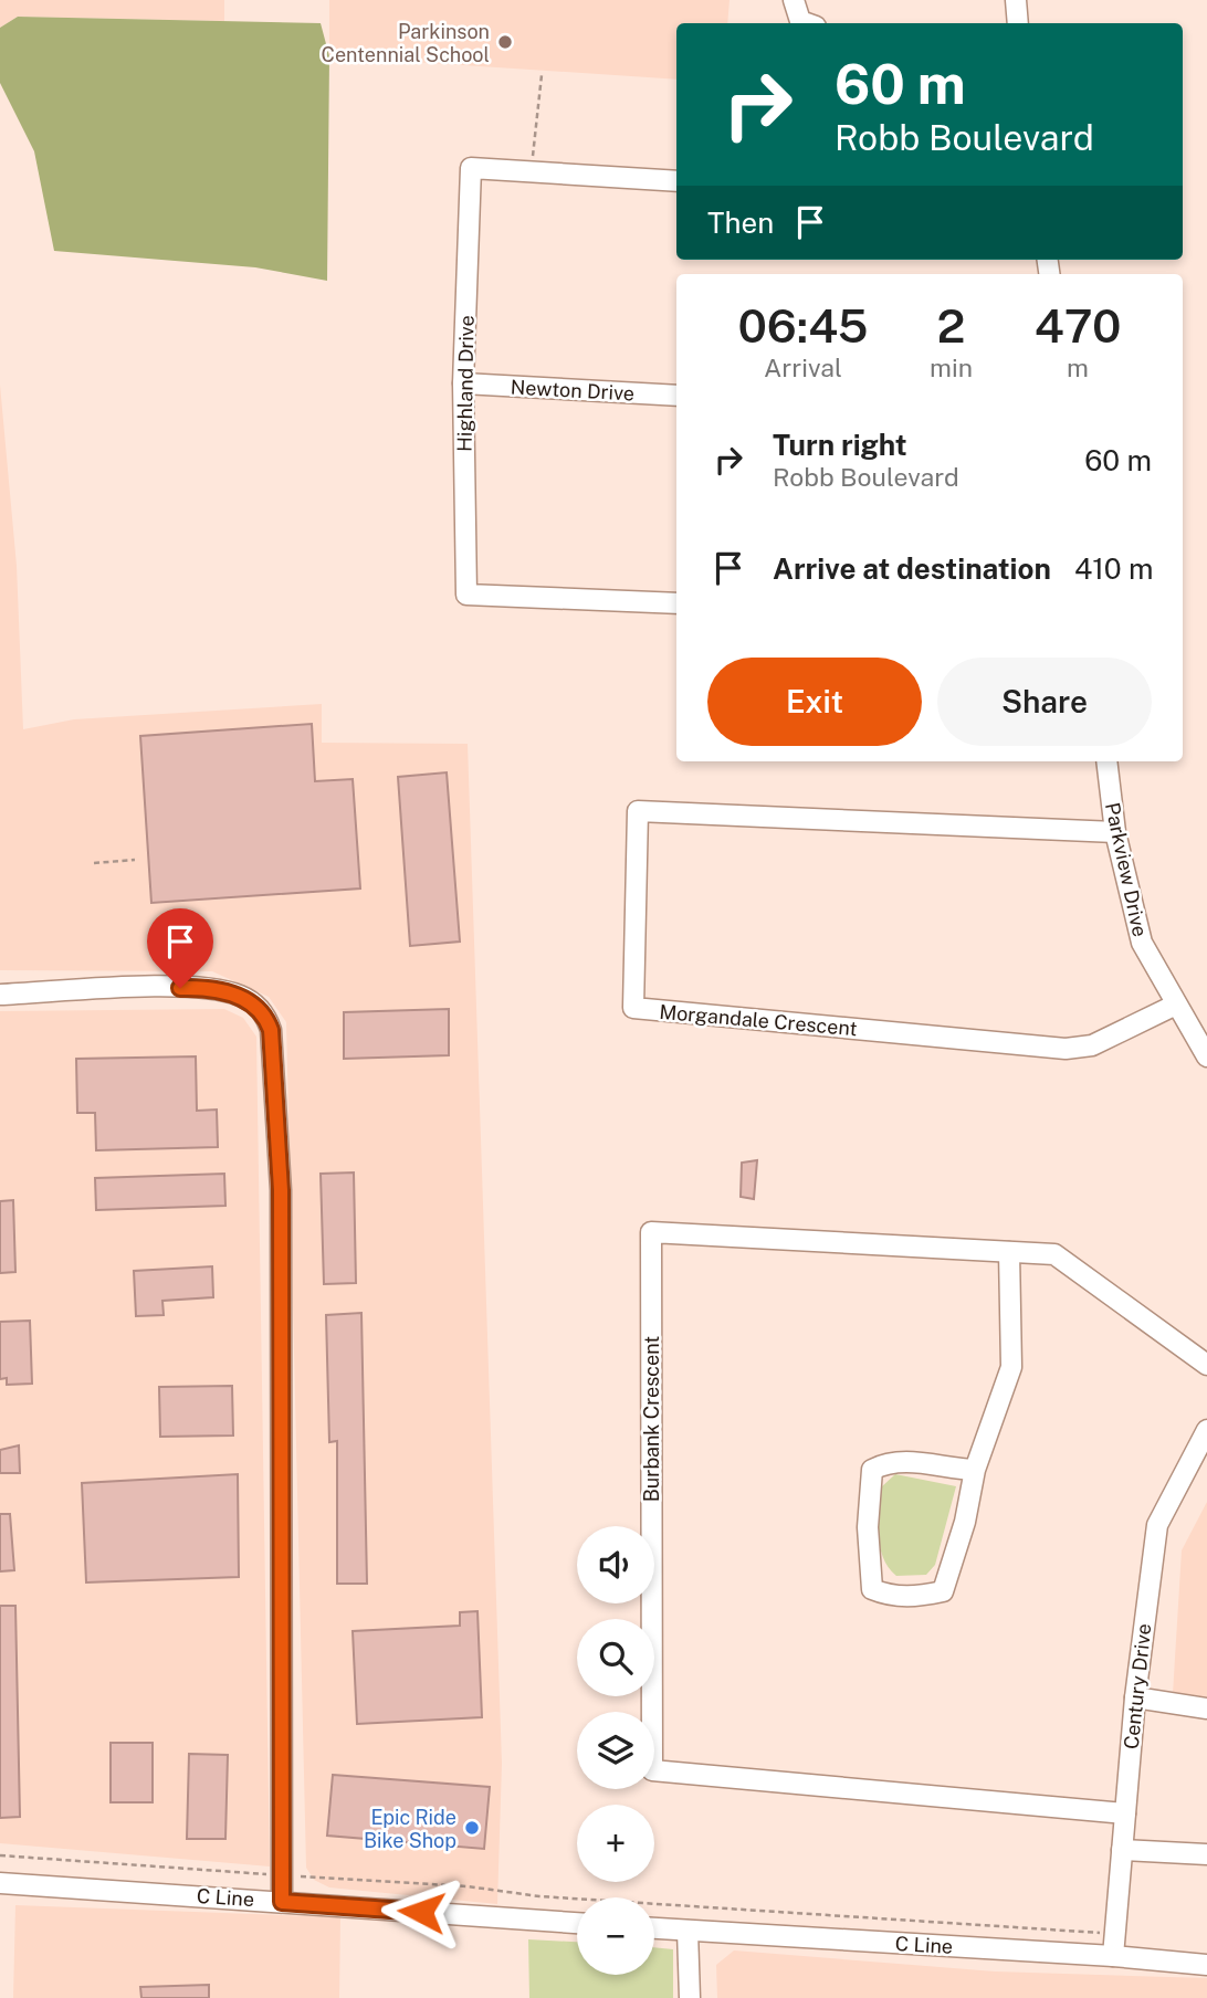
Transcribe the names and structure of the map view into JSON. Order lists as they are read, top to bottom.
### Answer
{
  "streets": {
    "street": [
      "Highland Drive",
      "Newton Drive",
      "Parkview Drive",
      "Morgandale Crescent",
      "Burbank Crescent",
      "Century Drive",
      "C Line"
    ]
  },
  "crossings": [
    ["Highland Drive", "Newton Drive"],
    ["Parkview Drive", "Morgandale Crescent"],
    ["Burbank Crescent", "Century Drive"],
    ["Century Drive", "C Line"]
  ],
  "places": ["Parkinson Centennial School", "Epic Ride Bike Shop"],
  "page": {
    "turn": ["60 m", "Robb Boulevard"],
    "then": "Then",
    "eta": [
      "06:45",
      "Arrival",
      "2",
      "min",
      "470",
      "m"
    ],
    "list": [
      {
        "name": "Turn right",
        "note": "Robb Boulevard",
        "value": "60 m"
      },
      {
        "name": "Arrive at destination",
        "value": "410 m"
      }
    ],
    "buttons": ["Exit", "Share"],
    "map_buttons": ["+", "−"]
  }
}
